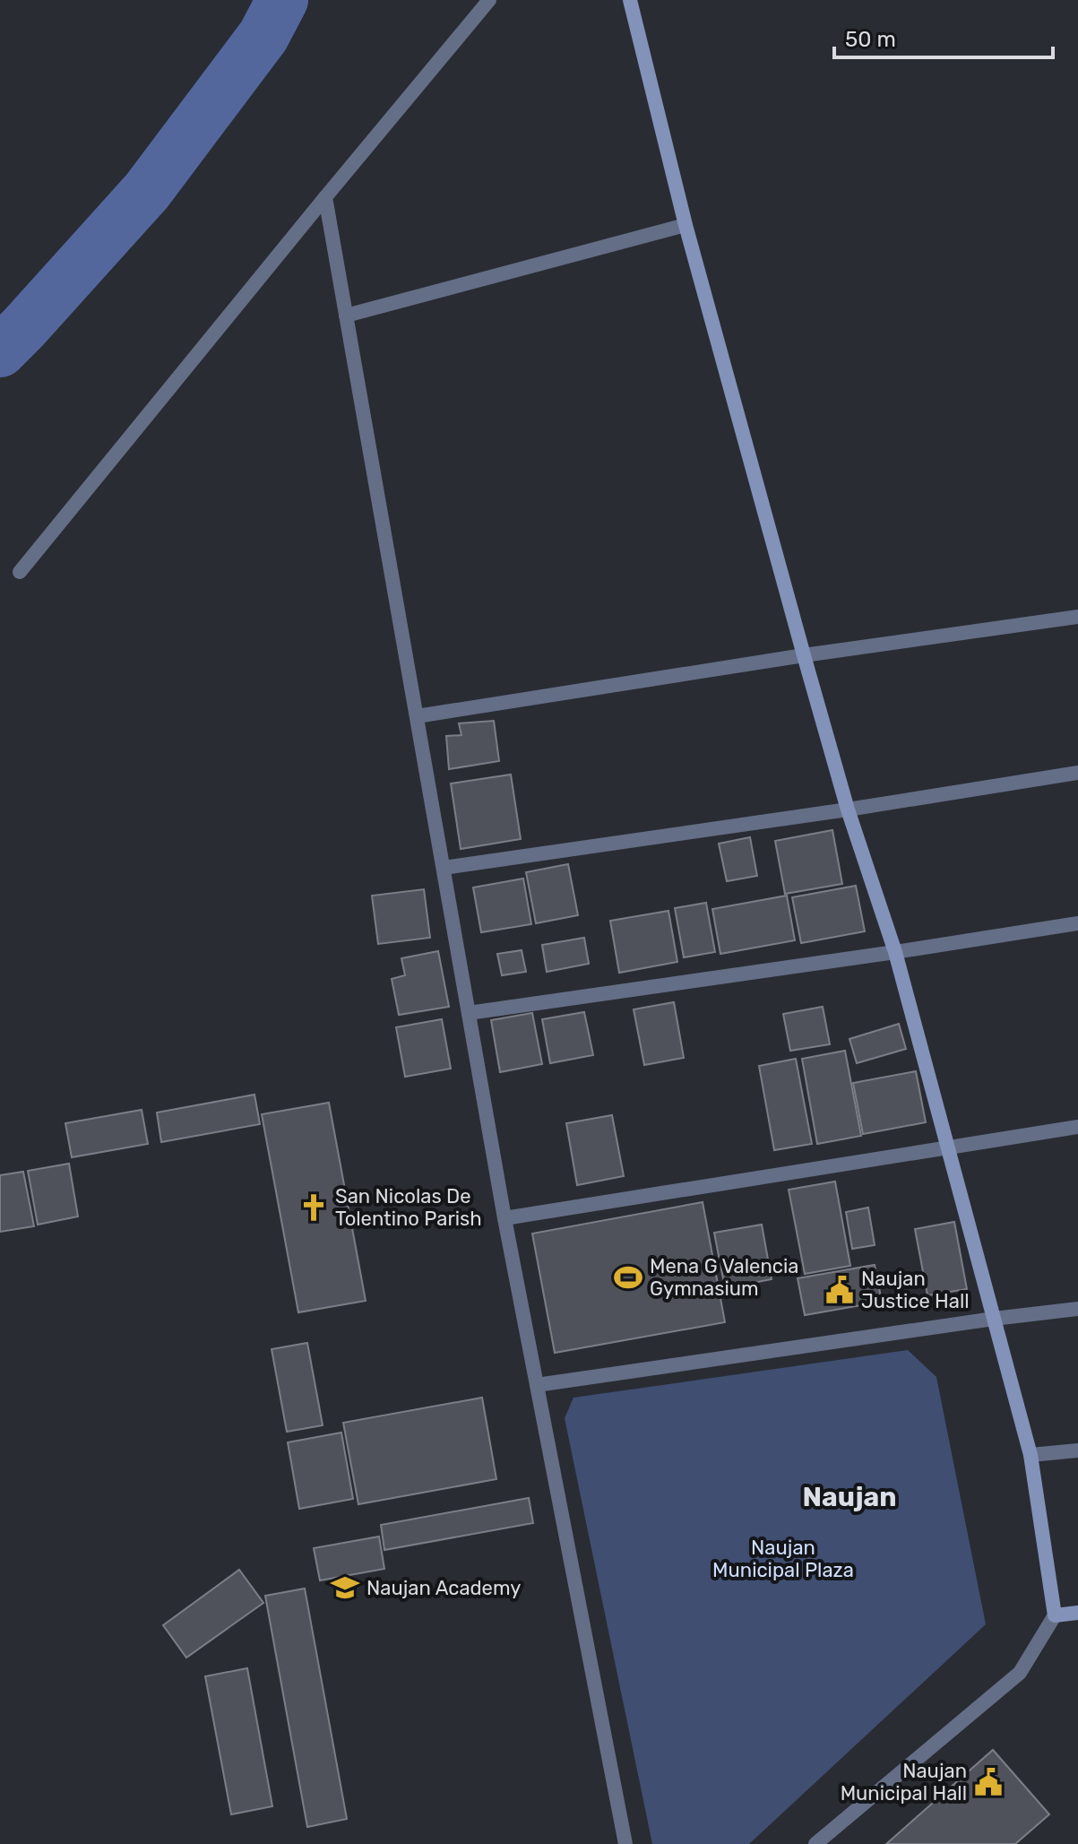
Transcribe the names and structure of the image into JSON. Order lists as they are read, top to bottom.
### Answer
{
  "districts": ["Naujan"],
  "parks": ["Naujan Municipal Plaza"],
  "places": {
    "church": ["San Nicolas De Tolentino Parish"],
    "sports": ["Mena G Valencia Gymnasium"],
    "public building": ["Naujan Justice Hall", "Naujan Municipal Hall"],
    "school or university": ["Naujan Academy"]
  },
  "scale_bar": "50 m"
}
